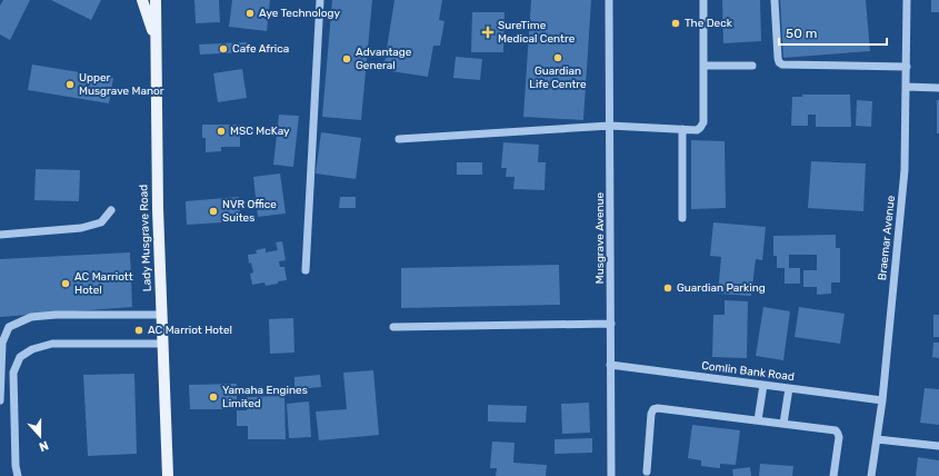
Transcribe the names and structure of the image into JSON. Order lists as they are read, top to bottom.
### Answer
{
  "streets": {
    "main road": ["Lady Musgrave Road"],
    "street": ["Musgrave Avenue", "Braemar Avenue", "Comlin Bank Road"]
  },
  "crossings": [
    ["Musgrave Avenue", "Comlin Bank Road"],
    ["Braemar Avenue", "Comlin Bank Road"]
  ],
  "places": {
    "other": [
      "Aye Technology",
      "The Deck",
      "Cafe Africa",
      "Guardian Life Centre",
      "Advantage General",
      "Upper Musgrave Manor",
      "MSC McKay",
      "NVR Office Suites",
      "AC Marriott Hotel",
      "Guardian Parking",
      "AC Marriot Hotel",
      "Yamaha Engines Limited"
    ],
    "health": ["SureTime Medical Centre"]
  },
  "scale_bar": "50 m",
  "north": "bottom"
}
